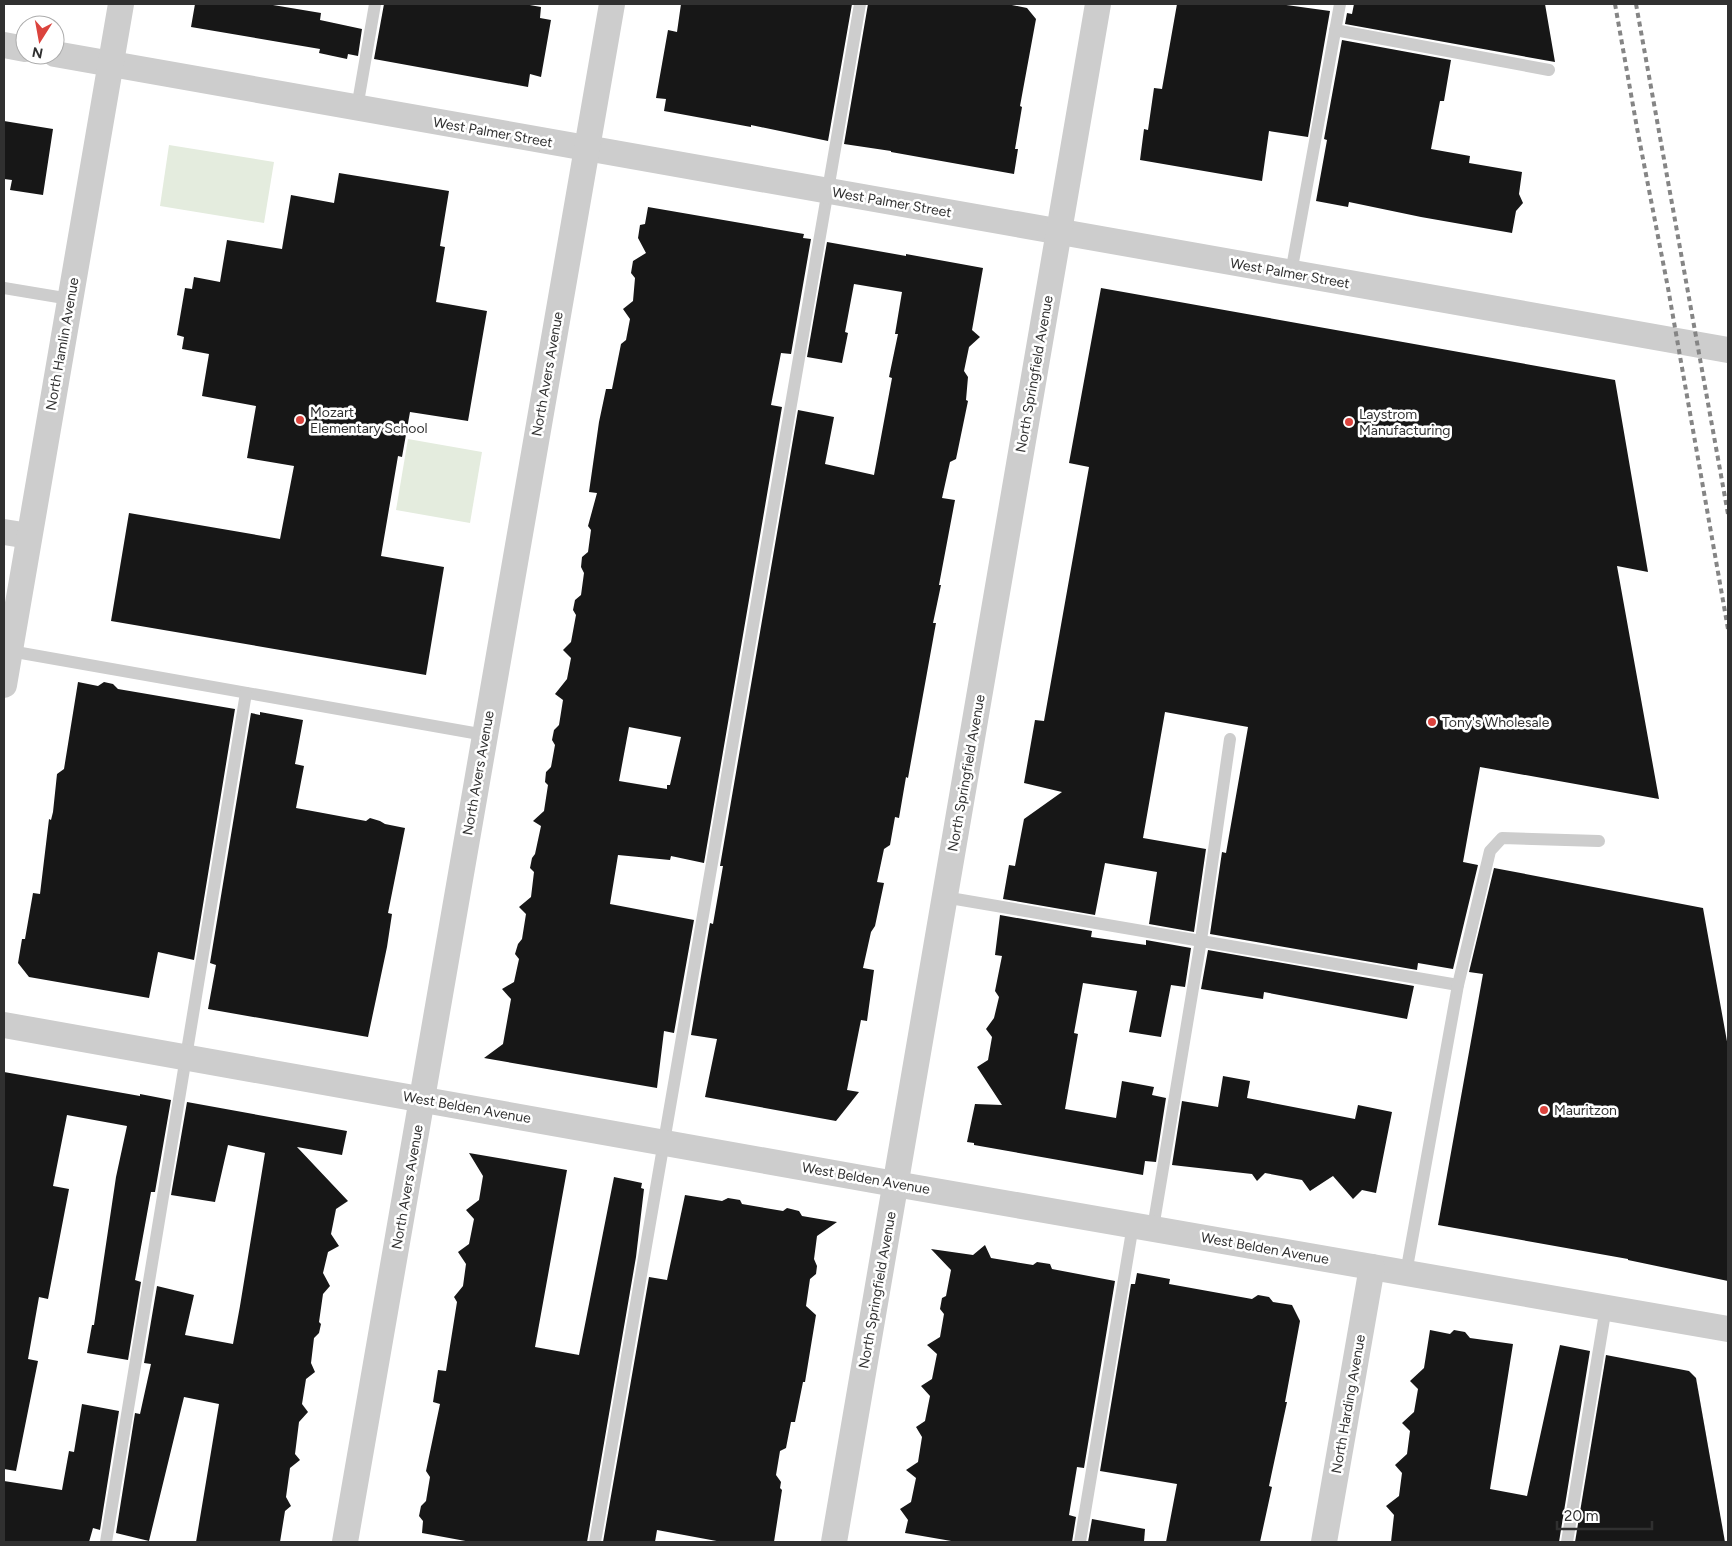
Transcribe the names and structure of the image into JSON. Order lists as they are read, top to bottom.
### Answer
{
  "streets": {
    "street": [
      "West Palmer Street",
      "North Hamlin Avenue",
      "North Avers Avenue",
      "North Springfield Avenue",
      "West Belden Avenue",
      "North Harding Avenue"
    ]
  },
  "crossings": [
    ["West Palmer Street", "North Hamlin Avenue"],
    ["West Palmer Street", "North Avers Avenue"],
    ["West Palmer Street", "North Springfield Avenue"],
    ["North Avers Avenue", "West Belden Avenue"],
    ["North Springfield Avenue", "West Belden Avenue"],
    ["West Belden Avenue", "North Harding Avenue"]
  ],
  "places": [
    "Mozart Elementary School",
    "Laystrom Manufacturing",
    "Tony's Wholesale",
    "Mauritzon"
  ],
  "scale_bar": "20 m",
  "north": "bottom"
}
